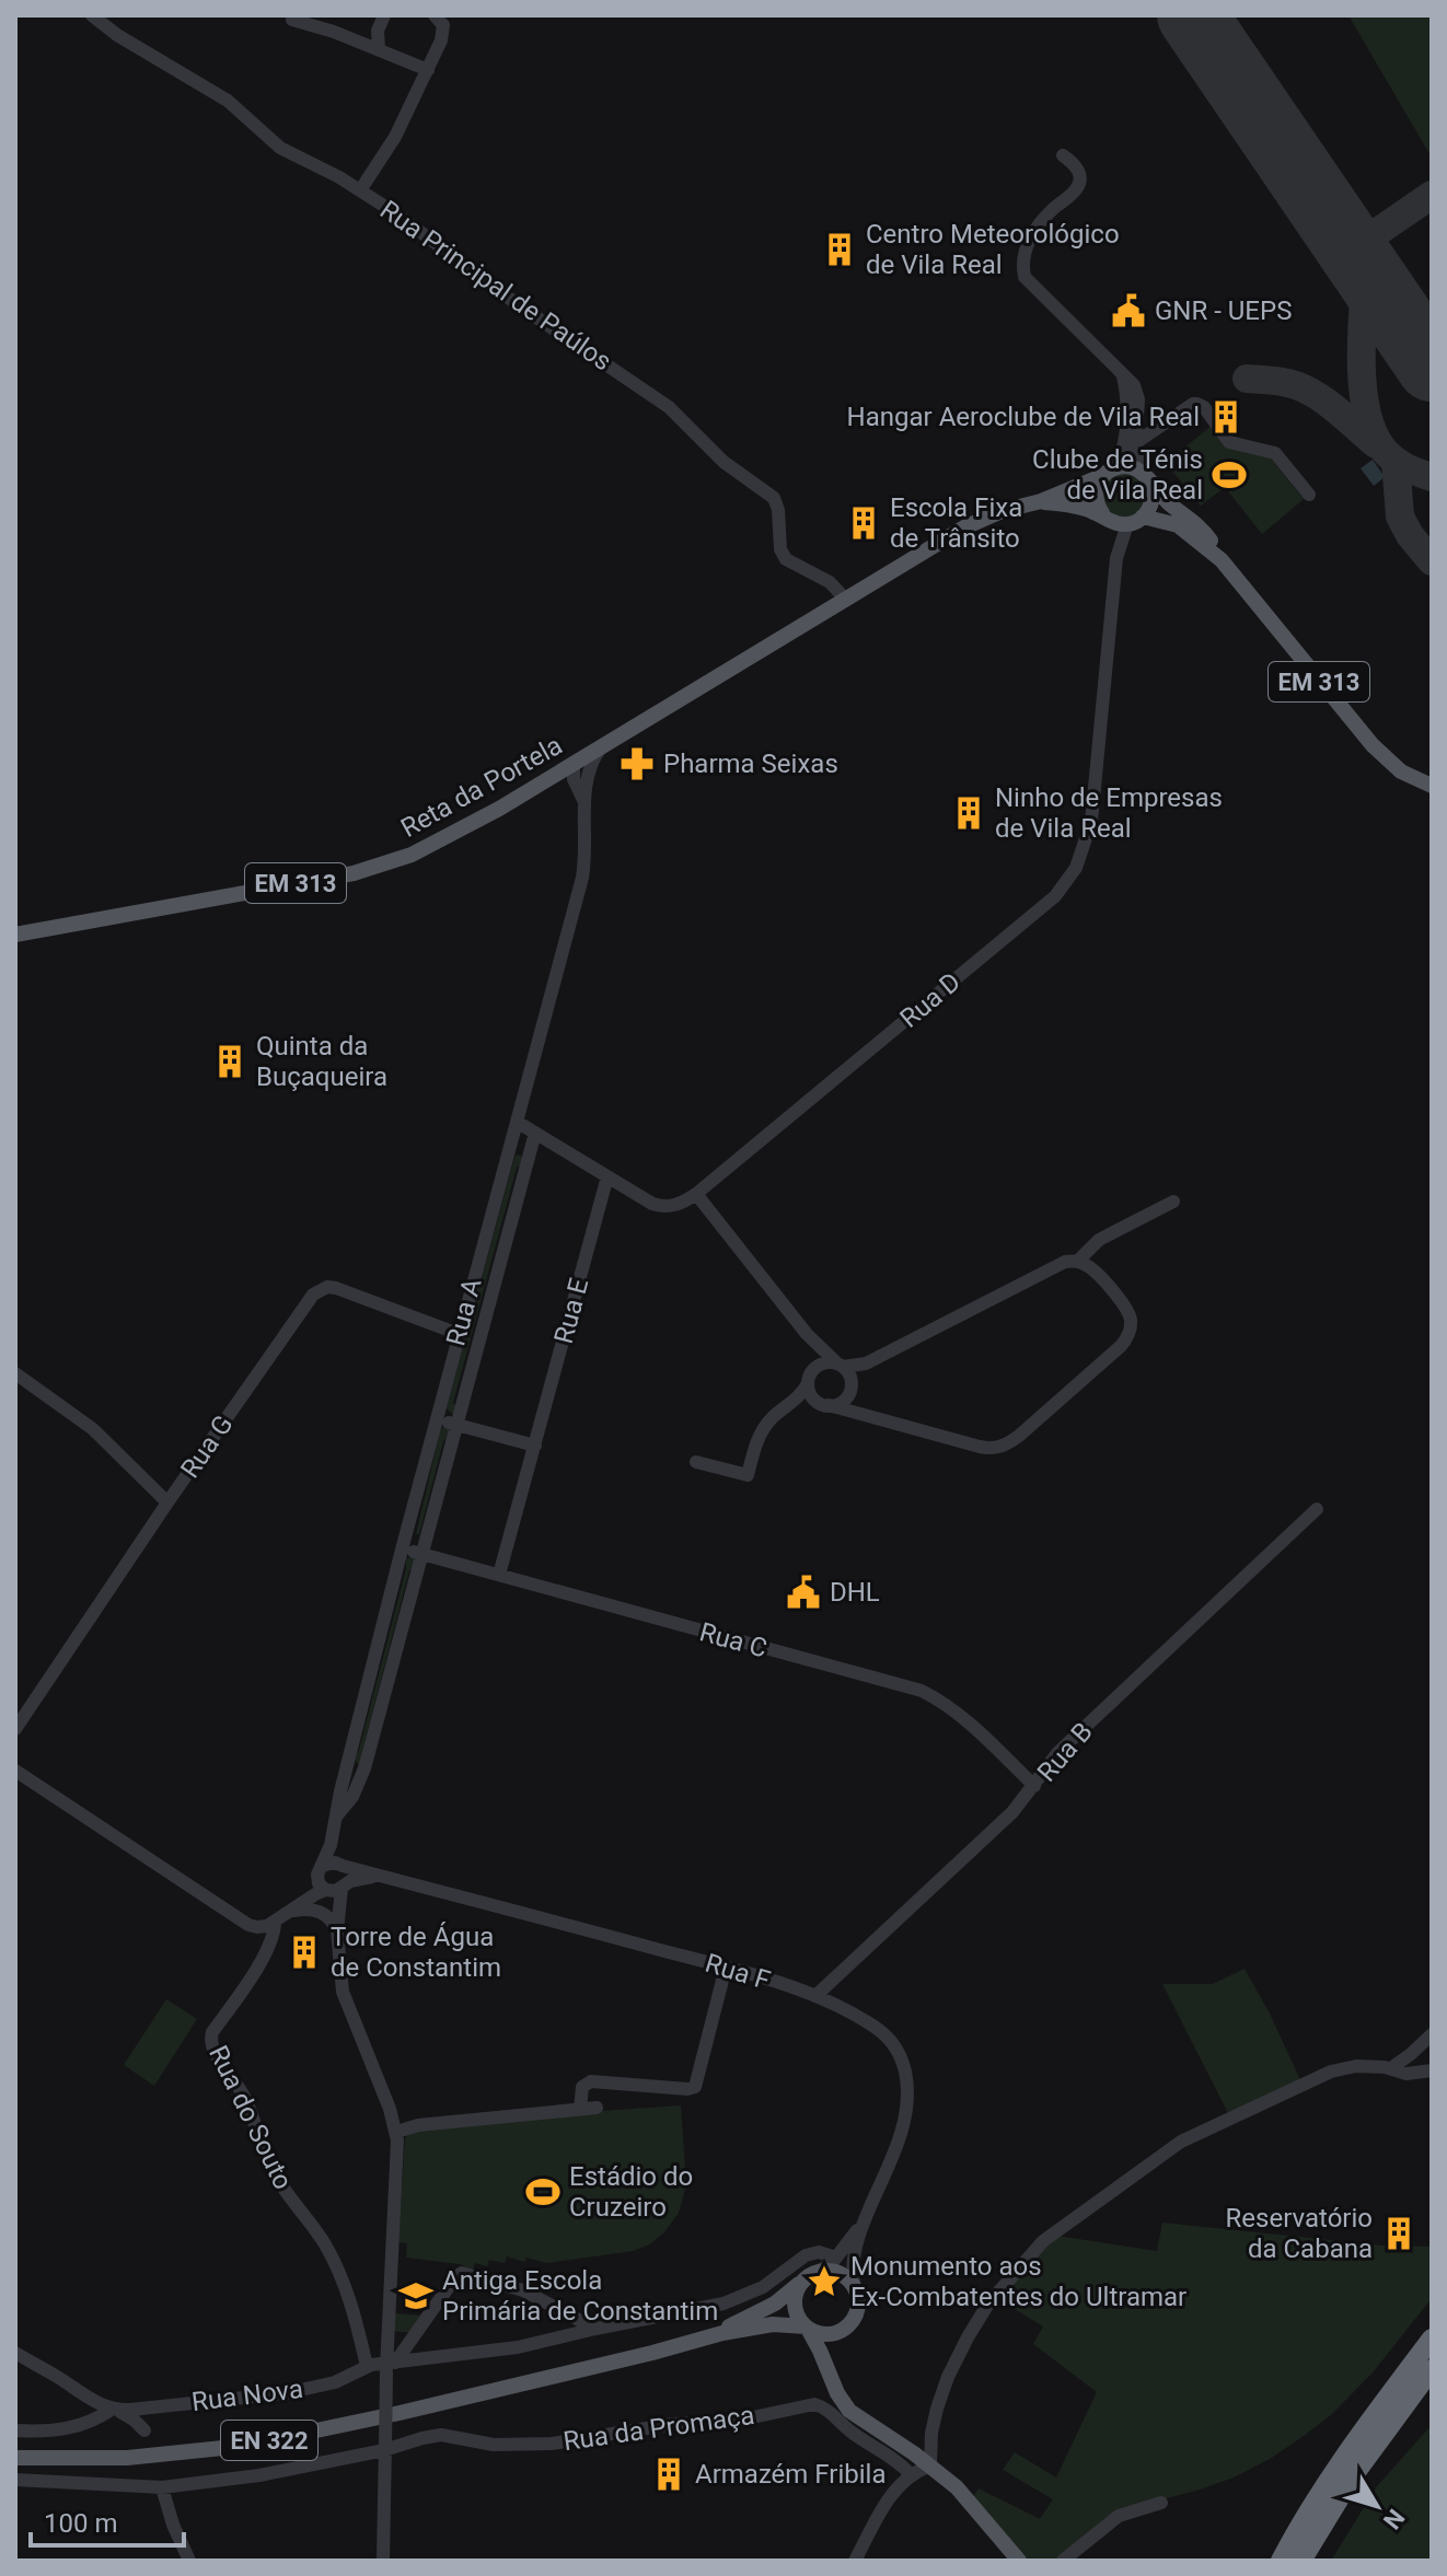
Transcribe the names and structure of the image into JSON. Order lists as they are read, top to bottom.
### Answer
{
  "streets": {
    "main road": ["EM 313", "Reta da Portela", "EN 322"],
    "street": [
      "Rua Principal de Paúlos",
      "Rua D",
      "Rua E",
      "Rua A",
      "Rua G",
      "Rua C",
      "Rua B",
      "Rua F",
      "Rua do Souto",
      "Rua Nova",
      "Rua da Promaça"
    ]
  },
  "crossings": [
    ["Rua Principal de Paúlos", "EM 313"],
    ["EM 313", "Reta da Portela"],
    ["Rua D", "Rua E"],
    ["Rua D", "Rua A"],
    ["Rua E", "Rua C"],
    ["Rua A", "Rua G"],
    ["Rua A", "Rua C"],
    ["Rua A", "Rua F"],
    ["Rua C", "Rua B"],
    ["Rua B", "Rua F"],
    ["Rua do Souto", "Rua Nova"]
  ],
  "places": {
    "building": [
      "Centro Meteorológico de Vila Real",
      "Hangar Aeroclube de Vila Real",
      "Escola Fixa de Trânsito",
      "Ninho de Empresas de Vila Real",
      "Quinta da Buçaqueira",
      "Torre de Água de Constantim",
      "Reservatório da Cabana",
      "Armazém Fribila"
    ],
    "public building": ["GNR - UEPS", "DHL"],
    "sports": ["Clube de Ténis de Vila Real", "Estádio do Cruzeiro"],
    "pharmacy": ["Pharma Seixas"],
    "place": ["Monumento aos Ex-Combatentes do Ultramar"],
    "school or university": ["Antiga Escola Primária de Constantim"]
  },
  "scale_bar": "100 m",
  "north": "bottom right"
}
